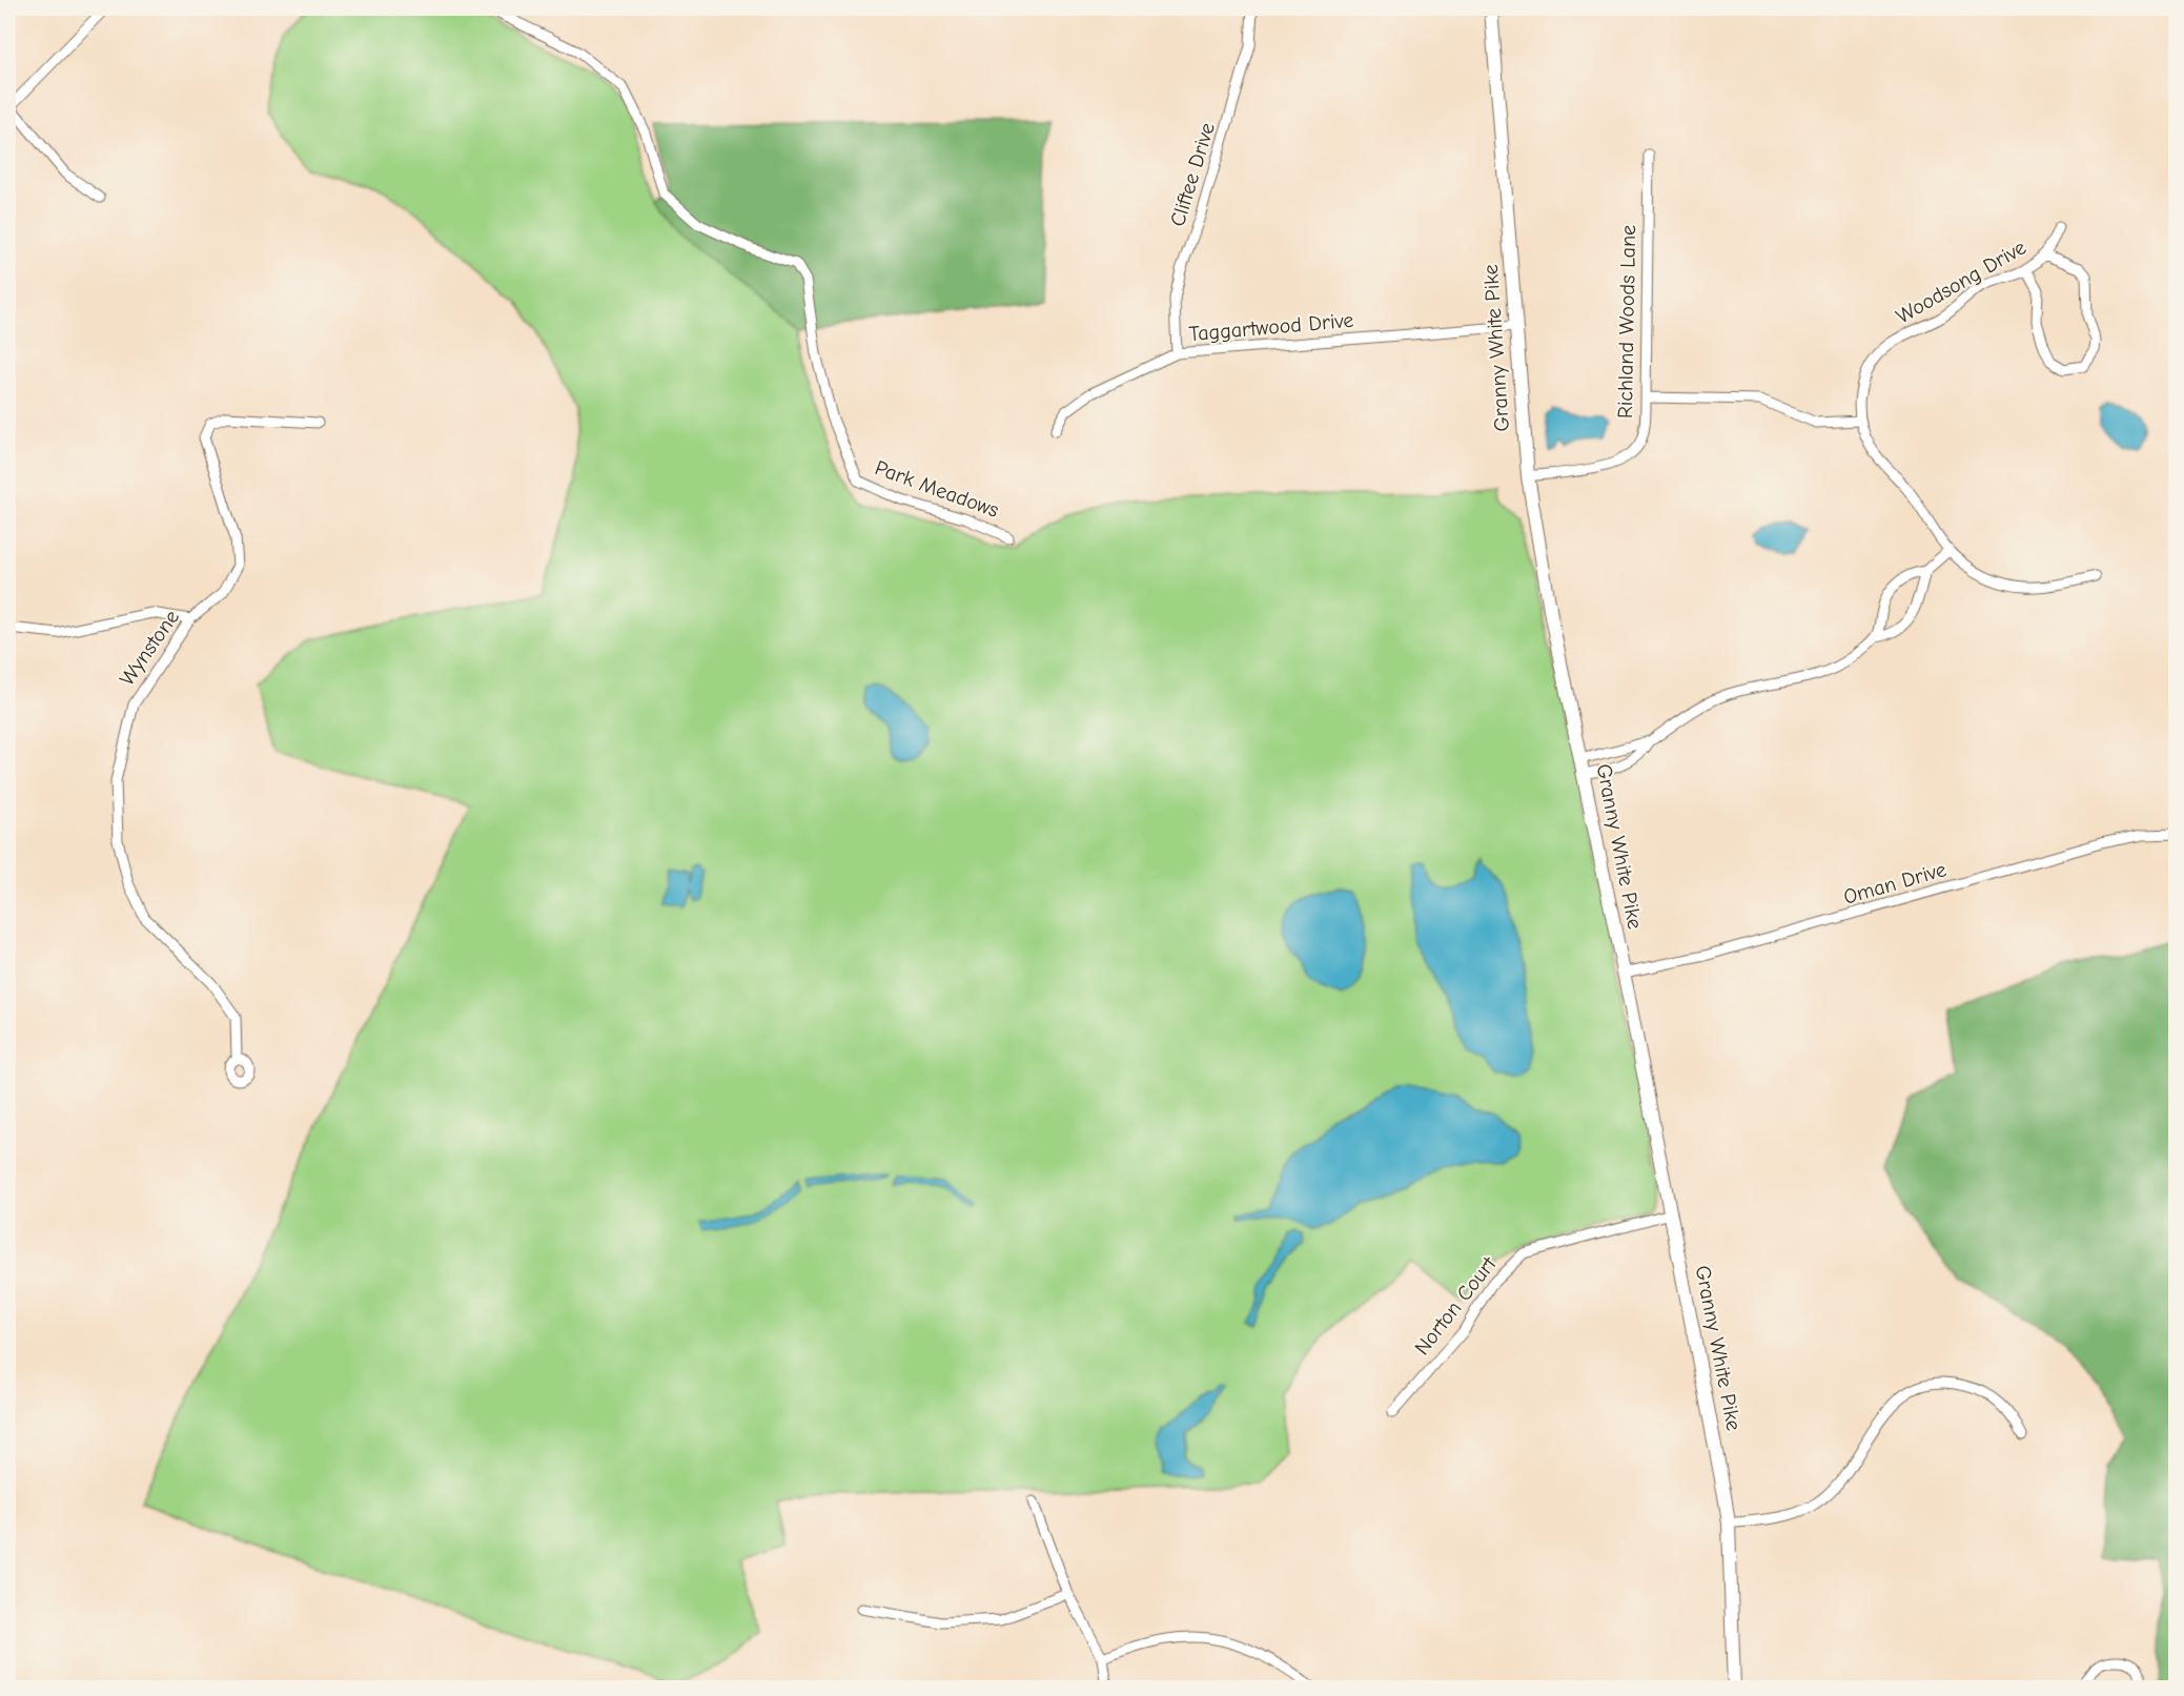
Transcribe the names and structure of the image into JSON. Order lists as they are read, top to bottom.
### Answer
{
  "streets": {
    "main road": ["Granny White Pike"],
    "street": [
      "Cliftee Drive",
      "Woodsong Drive",
      "Richland Woods Lane",
      "Taggartwood Drive",
      "Park Meadows",
      "Wynstone",
      "Oman Drive",
      "Norton Court"
    ]
  },
  "crossings": [
    ["Cliftee Drive", "Taggartwood Drive"],
    ["Richland Woods Lane", "Granny White Pike"],
    ["Taggartwood Drive", "Granny White Pike"],
    ["Granny White Pike", "Oman Drive"],
    ["Granny White Pike", "Norton Court"]
  ]
}
